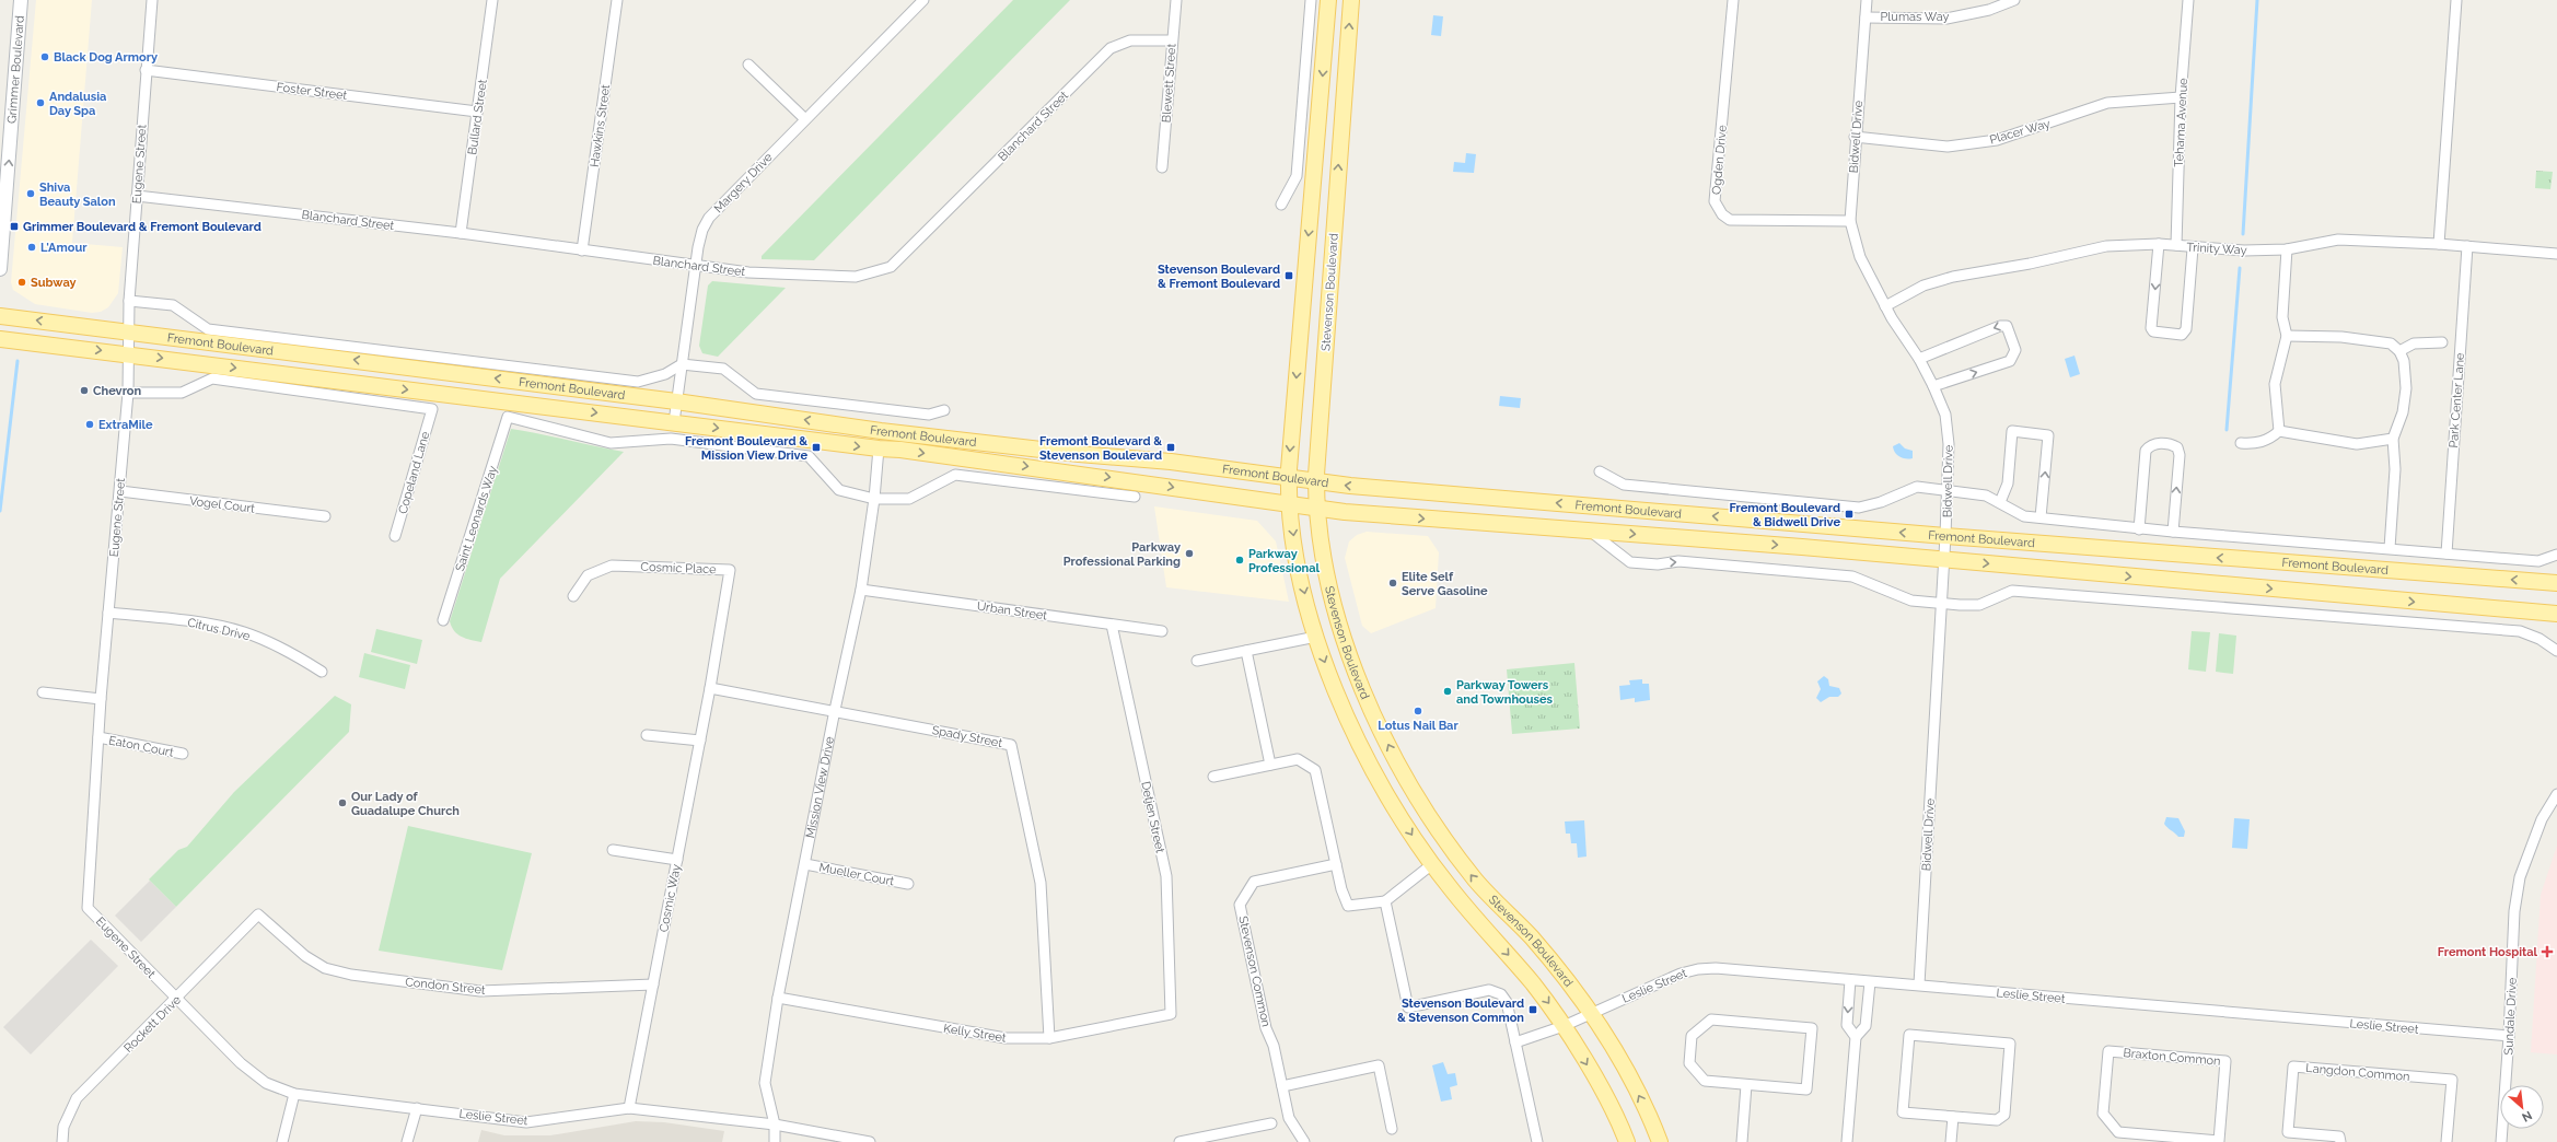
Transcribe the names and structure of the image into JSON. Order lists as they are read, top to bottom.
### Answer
{
  "streets": {
    "main road": [
      "Grimmer Boulevard",
      "Stevenson Boulevard",
      "Fremont Boulevard",
      "Mission View Drive"
    ],
    "street": [
      "Plumas Way",
      "Blewett Street",
      "Foster Street",
      "Bullard Street",
      "Tehama Avenue",
      "Hawkins Street",
      "Blanchard Street",
      "Placer Way",
      "Bidwell Drive",
      "Ogden Drive",
      "Eugene Street",
      "Margery Drive",
      "Trinity Way",
      "Park Center Lane",
      "Copeland Lane",
      "Vogel Court",
      "Saint Leonards Way",
      "Cosmic Place",
      "Urban Street",
      "Citrus Drive",
      "Spady Street",
      "Eaton Court",
      "Detjen Street",
      "Mueller Court",
      "Cosmic Way",
      "Stevenson Common",
      "Condon Street",
      "Leslie Street",
      "Sundale Drive",
      "Rockett Drive",
      "Kelly Street",
      "Braxton Common",
      "Langdon Common"
    ]
  },
  "crossings": [
    ["Plumas Way", "Bidwell Drive"],
    ["Blewett Street", "Blanchard Street"],
    ["Foster Street", "Bullard Street"],
    ["Foster Street", "Eugene Street"],
    ["Bullard Street", "Blanchard Street"],
    ["Tehama Avenue", "Placer Way"],
    ["Tehama Avenue", "Trinity Way"],
    ["Hawkins Street", "Blanchard Street"],
    ["Blanchard Street", "Eugene Street"],
    ["Blanchard Street", "Margery Drive"],
    ["Placer Way", "Bidwell Drive"],
    ["Bidwell Drive", "Ogden Drive"],
    ["Bidwell Drive", "Trinity Way"],
    ["Bidwell Drive", "Fremont Boulevard"],
    ["Bidwell Drive", "Leslie Street"],
    ["Eugene Street", "Fremont Boulevard"],
    ["Eugene Street", "Copeland Lane"],
    ["Eugene Street", "Vogel Court"],
    ["Eugene Street", "Citrus Drive"],
    ["Eugene Street", "Eaton Court"],
    ["Eugene Street", "Leslie Street"],
    ["Eugene Street", "Rockett Drive"],
    ["Margery Drive", "Fremont Boulevard"],
    ["Trinity Way", "Park Center Lane"],
    ["Stevenson Boulevard", "Fremont Boulevard"],
    ["Stevenson Boulevard", "Leslie Street"],
    ["Fremont Boulevard", "Park Center Lane"],
    ["Fremont Boulevard", "Mission View Drive"],
    ["Saint Leonards Way", "Mission View Drive"],
    ["Cosmic Place", "Spady Street"],
    ["Cosmic Place", "Cosmic Way"],
    ["Urban Street", "Mission View Drive"],
    ["Urban Street", "Detjen Street"],
    ["Spady Street", "Mission View Drive"],
    ["Spady Street", "Cosmic Way"],
    ["Spady Street", "Kelly Street"],
    ["Mission View Drive", "Mueller Court"],
    ["Mission View Drive", "Leslie Street"],
    ["Mission View Drive", "Kelly Street"],
    ["Detjen Street", "Kelly Street"],
    ["Cosmic Way", "Condon Street"],
    ["Cosmic Way", "Leslie Street"],
    ["Condon Street", "Rockett Drive"],
    ["Leslie Street", "Sundale Drive"],
    ["Leslie Street", "Rockett Drive"]
  ],
  "one_way": ["Grimmer Boulevard"],
  "places": {
    "other": [
      "Black Dog Armory",
      "Andalusia Day Spa",
      "Shiva Beauty Salon",
      "L'Amour",
      "Subway",
      "Chevron",
      "ExtraMile",
      "Parkway Professional Parking",
      "Parkway Professional",
      "Elite Self Serve Gasoline",
      "Parkway Towers and Townhouses",
      "Lotus Nail Bar",
      "Our Lady of Guadalupe Church"
    ],
    "transit": [
      "Grimmer Boulevard & Fremont Boulevard",
      "Stevenson Boulevard & Fremont Boulevard",
      "Fremont Boulevard & Mission View Drive",
      "Fremont Boulevard & Stevenson Boulevard",
      "Fremont Boulevard & Bidwell Drive",
      "Stevenson Boulevard & Stevenson Common"
    ],
    "health": ["Fremont Hospital"]
  },
  "north": "bottom right"
}
